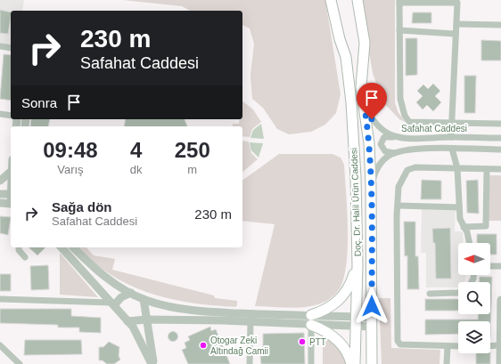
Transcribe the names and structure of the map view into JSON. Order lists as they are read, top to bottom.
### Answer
{
  "streets": {
    "main road": ["Doç. Dr. Halil Ürün Caddesi"],
    "street": ["Safahat Caddesi"]
  },
  "crossings": [
    ["Safahat Caddesi", "Doç. Dr. Halil Ürün Caddesi"]
  ],
  "places": ["PTT", "Otogar Zeki Altındağ Camii"],
  "north": "left",
  "page": {
    "turn": ["230 m", "Safahat Caddesi"],
    "then": "Sonra",
    "eta": [
      "09:48",
      "Varış",
      "4",
      "dk",
      "250",
      "m"
    ],
    "list": [
      {
        "name": "Sağa dön",
        "note": "Safahat Caddesi",
        "value": "230 m"
      }
    ]
  }
}
